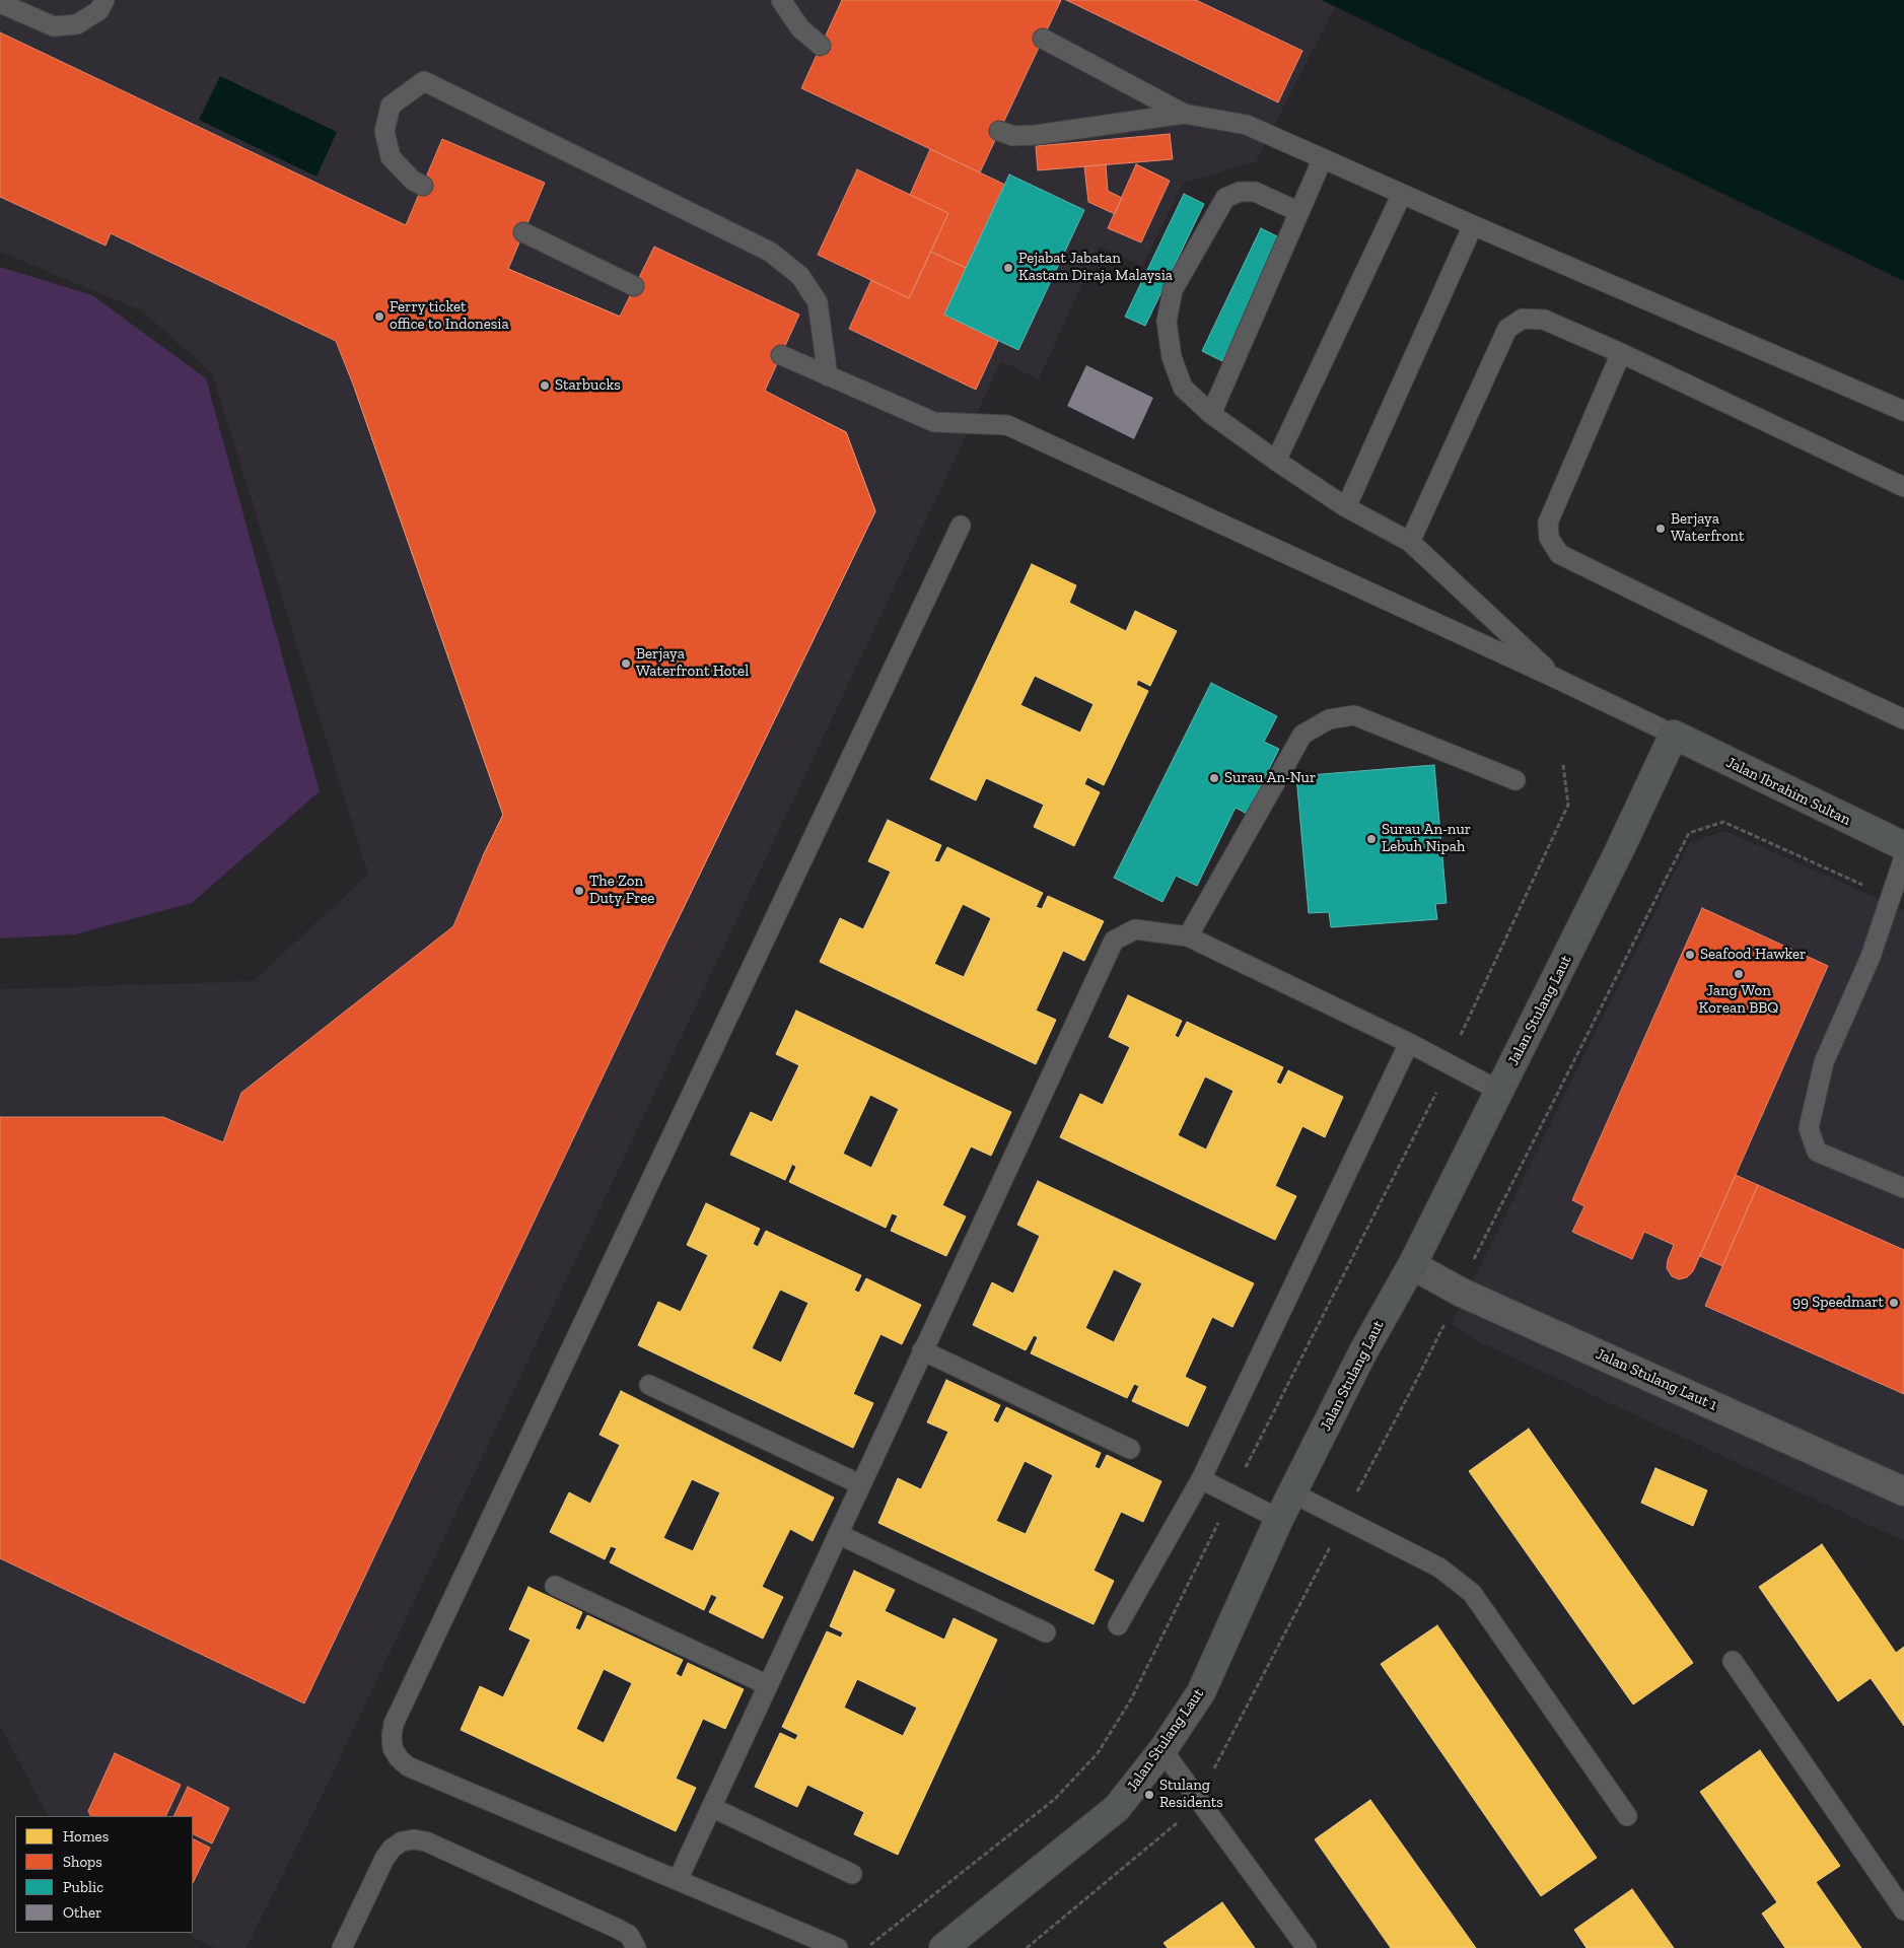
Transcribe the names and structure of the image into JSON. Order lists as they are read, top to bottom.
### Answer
{
  "streets": {
    "street": ["Jalan Ibrahim Sultan", "Jalan Stulang Laut", "Jalan Stulang Laut 1"]
  },
  "crossings": [
    ["Jalan Ibrahim Sultan", "Jalan Stulang Laut"],
    ["Jalan Stulang Laut", "Jalan Stulang Laut 1"]
  ],
  "places": [
    "Pejabat Jabatan Kastam Diraja Malaysia",
    "Ferry ticket office to Indonesia",
    "Starbucks",
    "Berjaya Waterfront",
    "Berjaya Waterfront Hotel",
    "Surau An-Nur",
    "Surau An-nur Lebuh Nipah",
    "The Zon Duty Free",
    "Seafood Hawker",
    "Jang Won Korean BBQ",
    "99 Speedmart",
    "Stulang Residents"
  ],
  "legend": [
    "Homes",
    "Shops",
    "Public",
    "Other"
  ]
}
